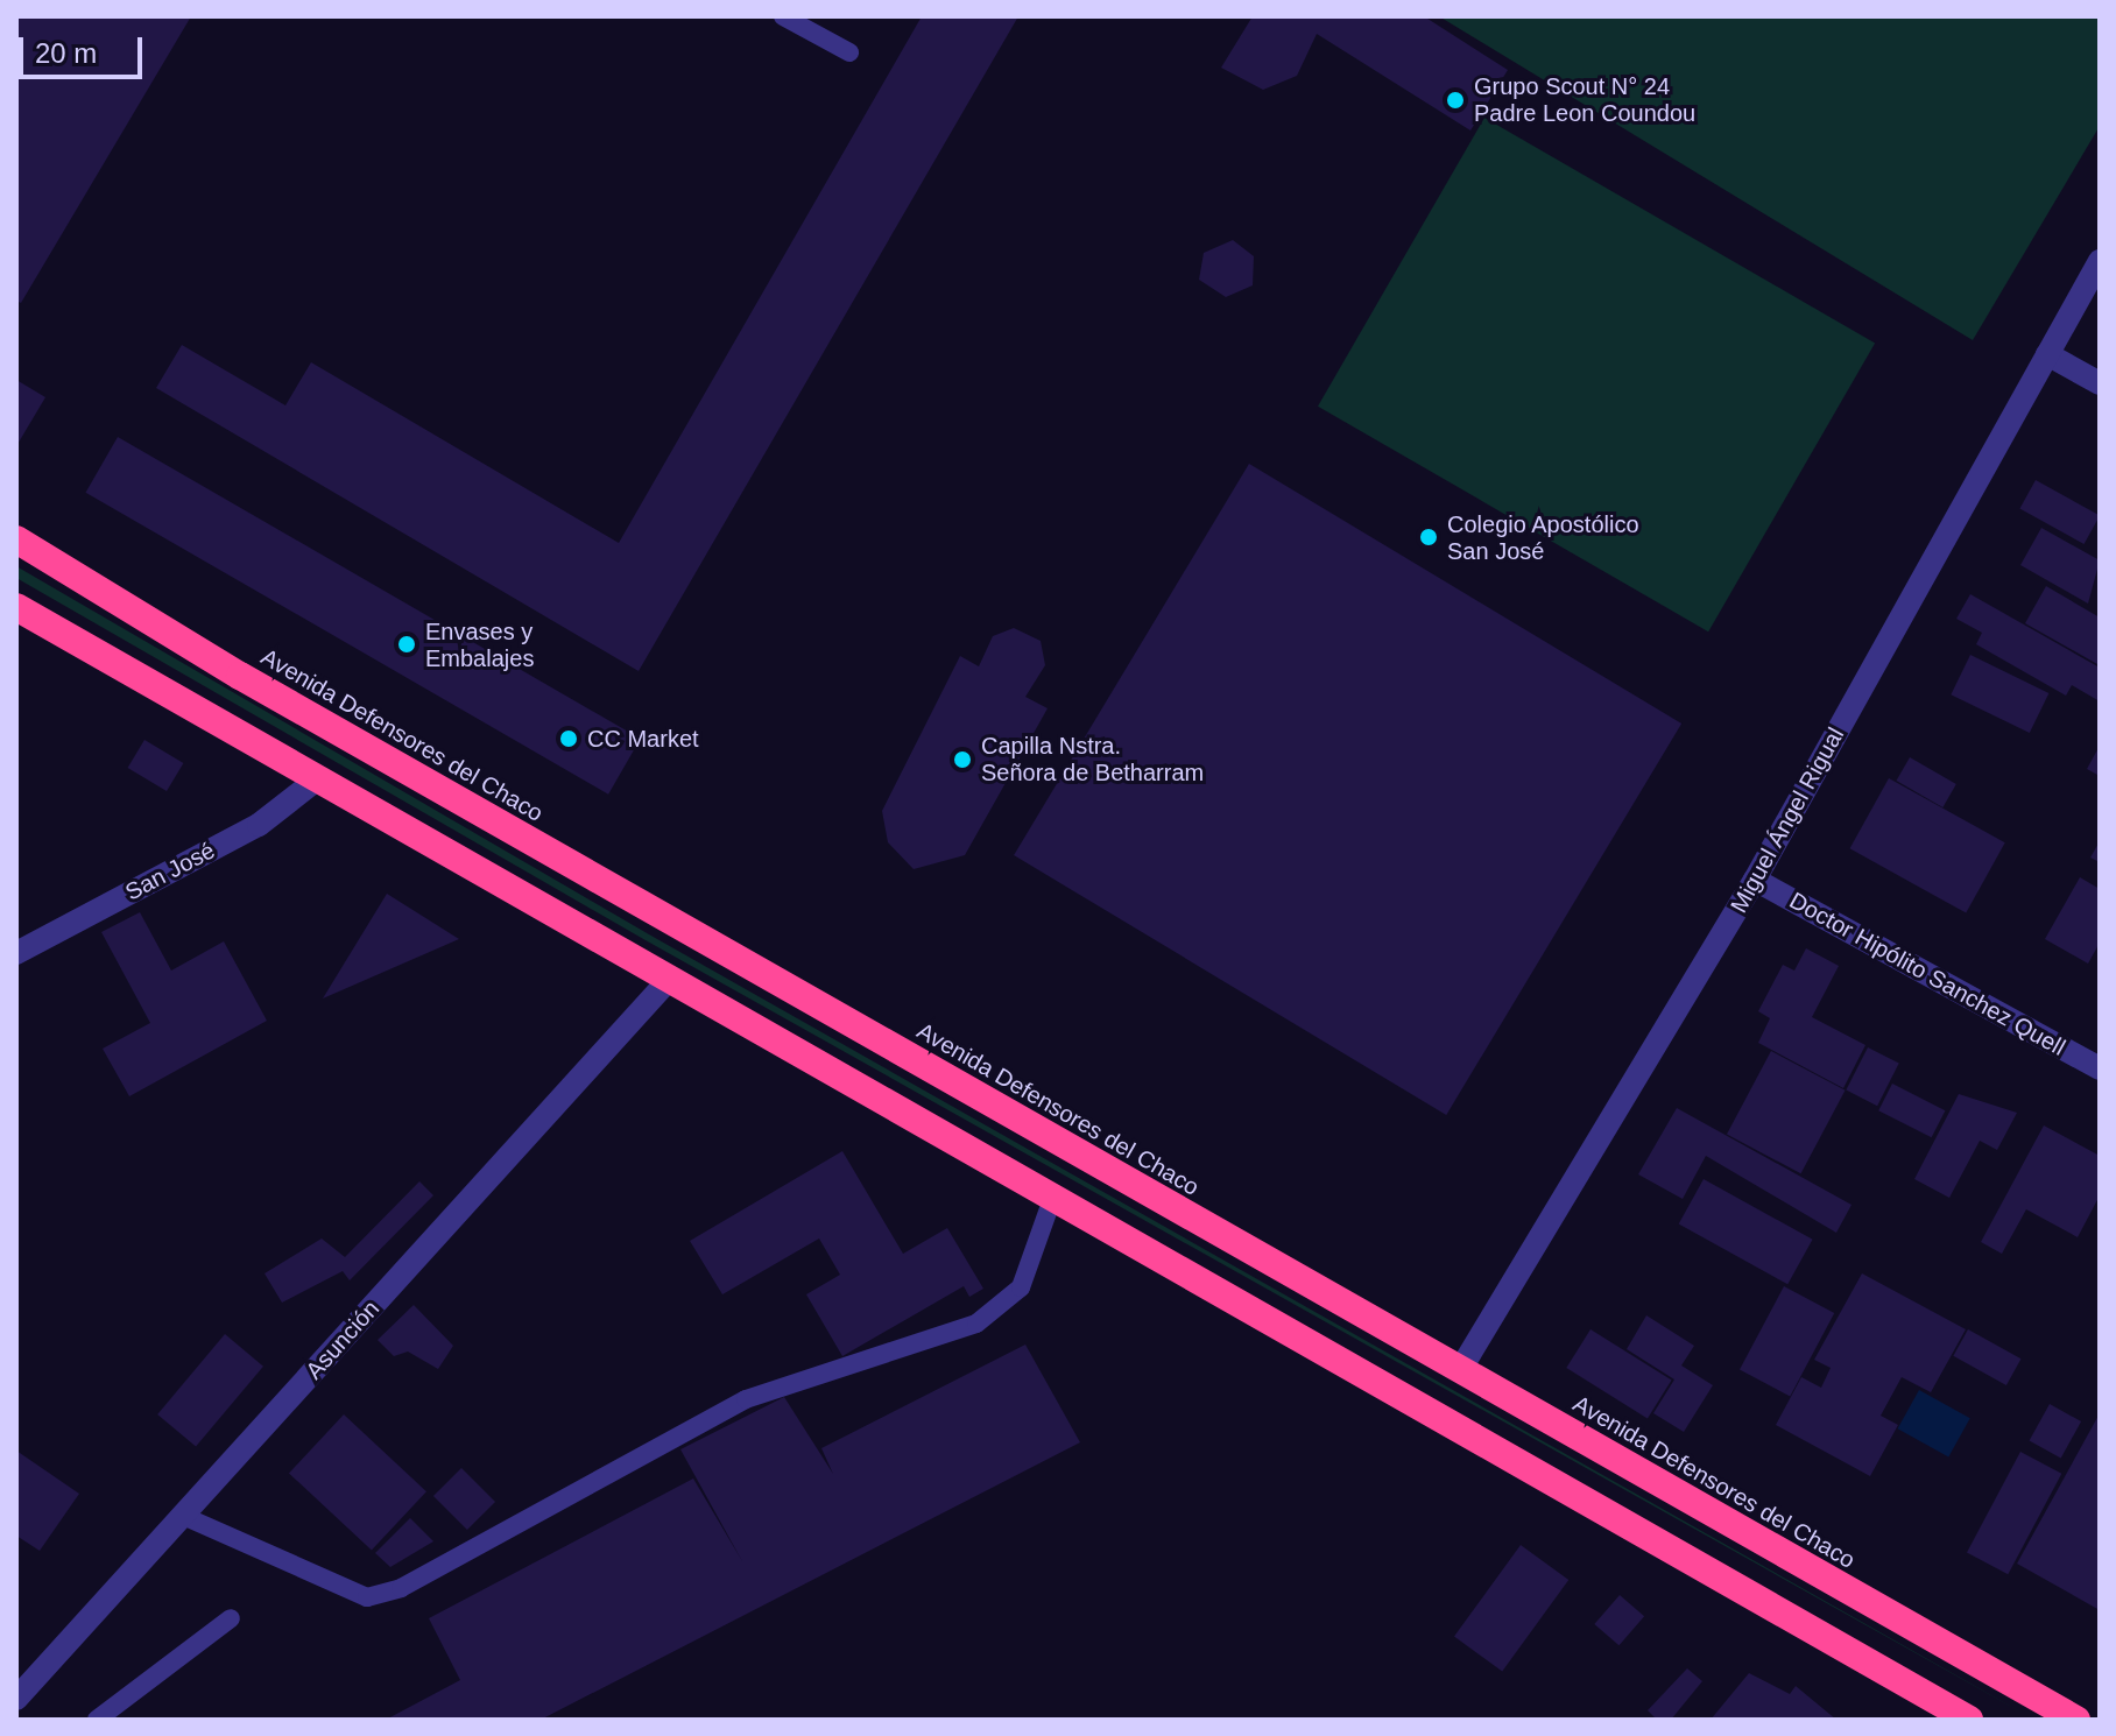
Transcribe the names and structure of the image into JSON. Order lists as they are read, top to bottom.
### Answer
{
  "streets": {
    "highway": ["Avenida Defensores del Chaco"],
    "street": [
      "Miguel Ángel Rigual",
      "San José",
      "Doctor Hipólito Sanchez Quell",
      "Asunción"
    ]
  },
  "crossings": [
    ["Avenida Defensores del Chaco", "Miguel Ángel Rigual"],
    ["Miguel Ángel Rigual", "Doctor Hipólito Sanchez Quell"]
  ],
  "places": [
    "Grupo Scout N° 24 Padre Leon Coundou",
    "Colegio Apostólico San José",
    "Envases y Embalajes",
    "CC Market",
    "Capilla Nstra. Señora de Betharram"
  ],
  "scale_bar": "20 m"
}
